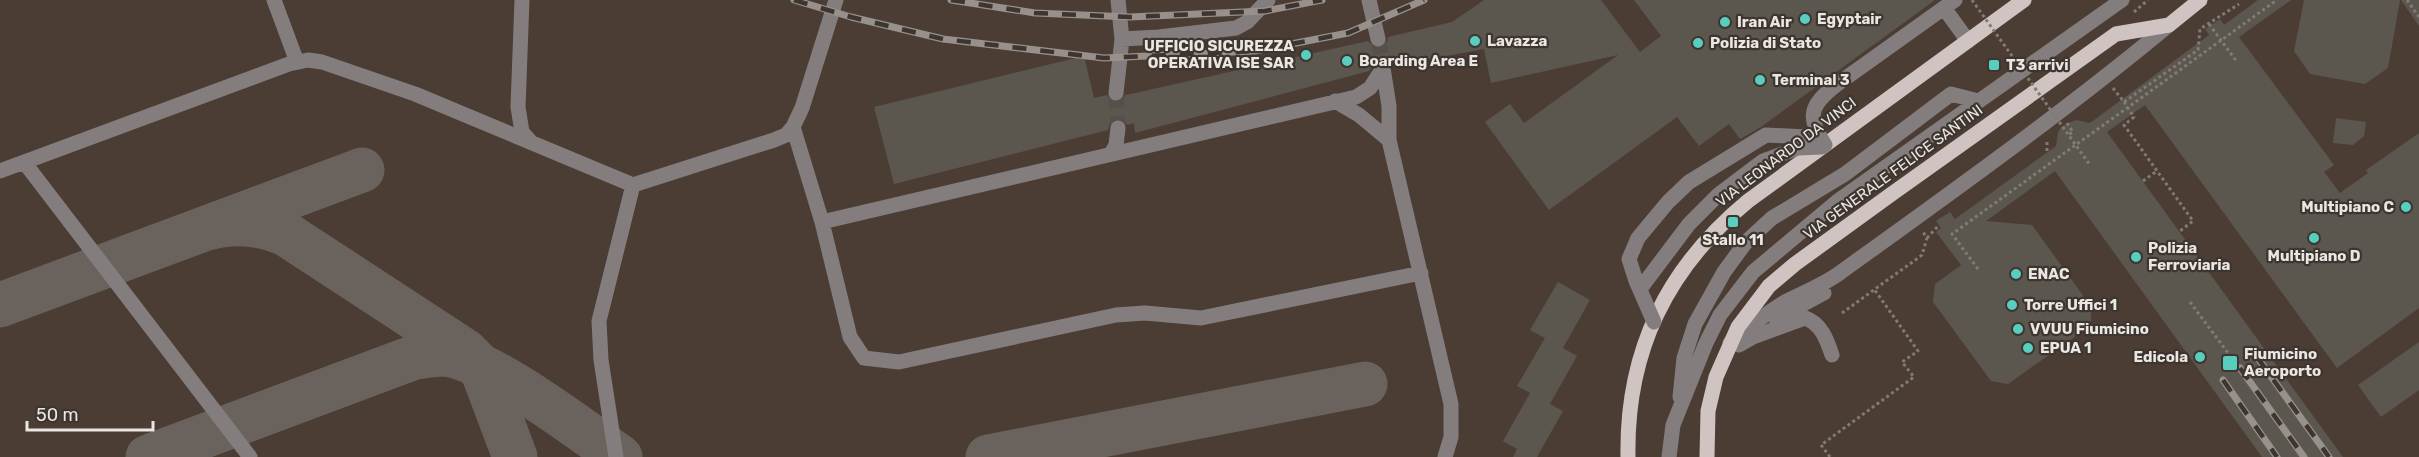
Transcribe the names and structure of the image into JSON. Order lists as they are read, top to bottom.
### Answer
{
  "streets": {
    "main road": ["VIA LEONARDO DA VINCI", "VIA GENERALE FELICE SANTINI"]
  },
  "places": {
    "other": [
      "Egyptair",
      "Iran Air",
      "Lavazza",
      "Polizia di Stato",
      "UFFICIO SICUREZZA OPERATIVA ISE SAR",
      "Boarding Area E",
      "Terminal 3",
      "Multipiano C",
      "Multipiano D",
      "Polizia Ferroviaria",
      "ENAC",
      "Torre Uffici 1",
      "VVUU Fiumicino",
      "EPUA 1",
      "Edicola"
    ],
    "transit": ["T3 arrivi", "Stallo 11", "Fiumicino Aeroporto"]
  },
  "scale_bar": "50 m"
}
